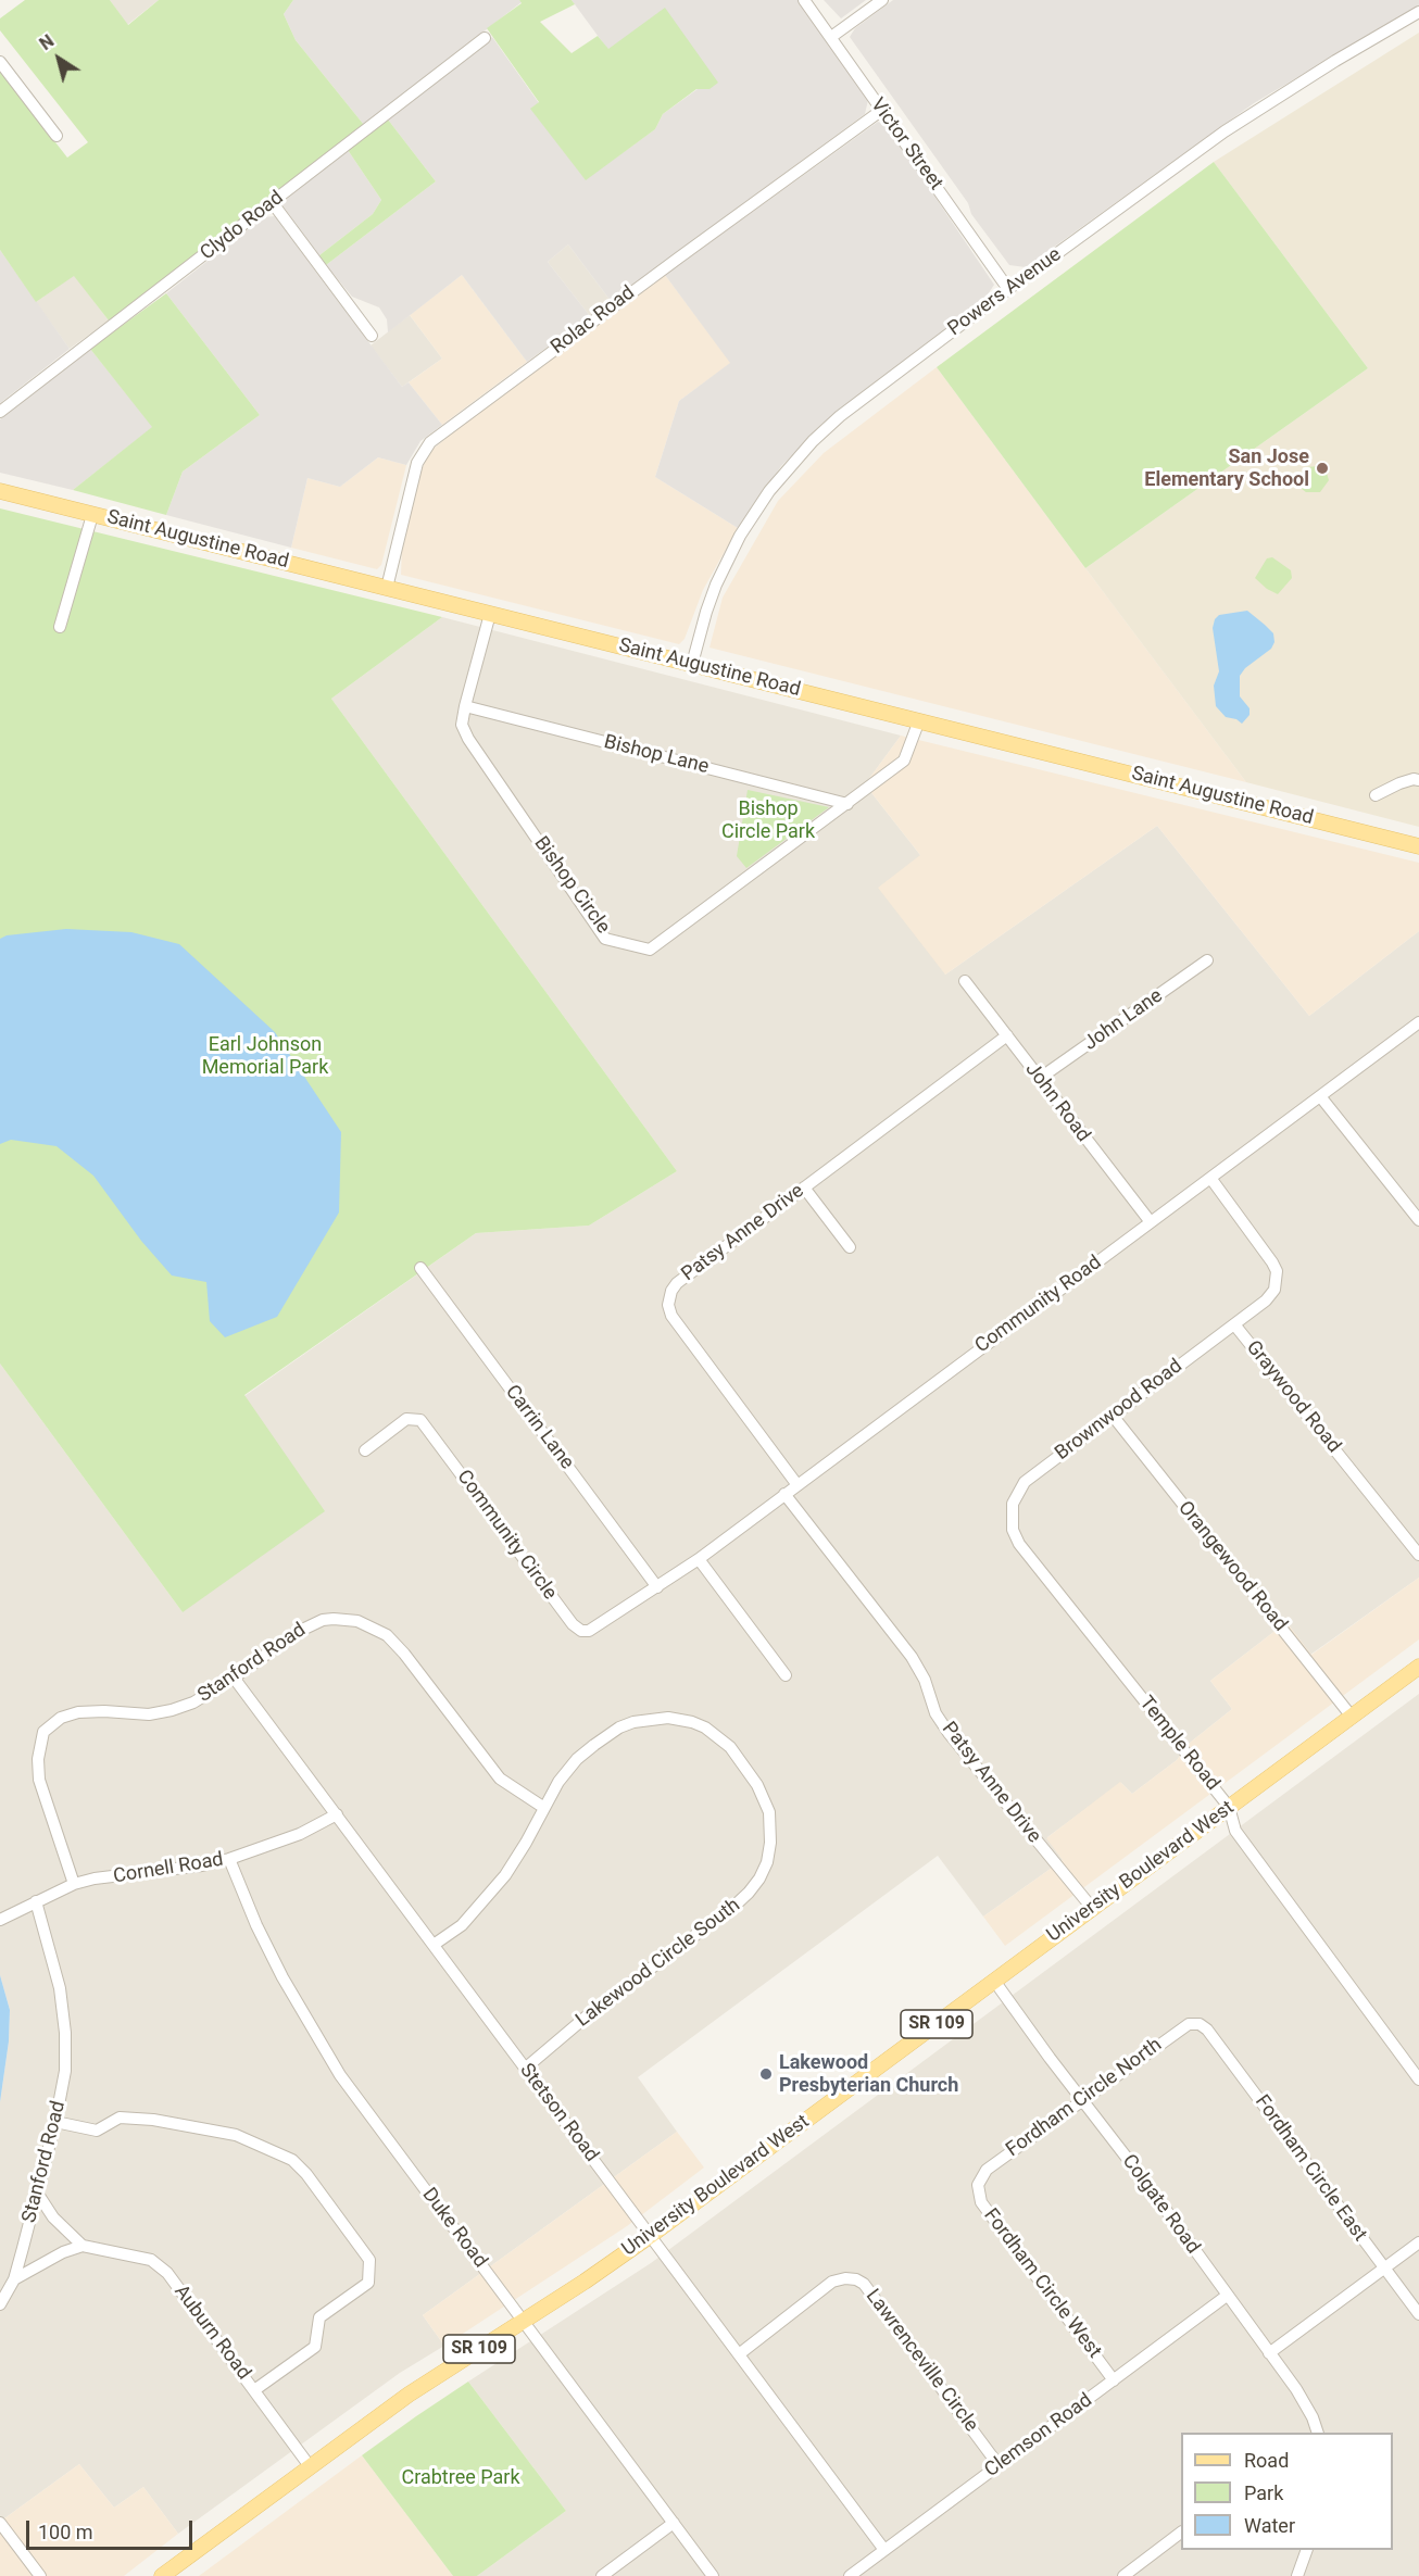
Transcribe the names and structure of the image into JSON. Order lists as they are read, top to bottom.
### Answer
{
  "streets": {
    "main road": ["Saint Augustine Road", "University Boulevard West", "SR 109"],
    "street": [
      "Victor Street",
      "Clydo Road",
      "Powers Avenue",
      "Rolac Road",
      "Bishop Lane",
      "Bishop Circle",
      "John Lane",
      "John Road",
      "Patsy Anne Drive",
      "Community Road",
      "Graywood Road",
      "Brownwood Road",
      "Carrin Lane",
      "Community Circle",
      "Orangewood Road",
      "Stanford Road",
      "Temple Road",
      "Cornell Road",
      "Lakewood Circle South",
      "Fordham Circle North",
      "Stetson Road",
      "Fordham Circle East",
      "Colgate Road",
      "Duke Road",
      "Fordham Circle West",
      "Auburn Road",
      "Lawrenceville Circle",
      "Clemson Road"
    ]
  },
  "crossings": [
    ["Victor Street", "Powers Avenue"],
    ["Victor Street", "Rolac Road"],
    ["Powers Avenue", "Saint Augustine Road"],
    ["Rolac Road", "Saint Augustine Road"],
    ["Saint Augustine Road", "Bishop Circle"],
    ["Bishop Lane", "Bishop Circle"],
    ["John Lane", "John Road"],
    ["John Road", "Patsy Anne Drive"],
    ["John Road", "Community Road"],
    ["Patsy Anne Drive", "Community Road"],
    ["Patsy Anne Drive", "University Boulevard West"],
    ["Community Road", "Graywood Road"],
    ["Community Road", "Carrin Lane"],
    ["Community Road", "Community Circle"],
    ["Graywood Road", "Brownwood Road"],
    ["Brownwood Road", "Orangewood Road"],
    ["Brownwood Road", "Temple Road"],
    ["Carrin Lane", "Community Circle"],
    ["Orangewood Road", "University Boulevard West"],
    ["Stanford Road", "Cornell Road"],
    ["Stanford Road", "Lakewood Circle South"],
    ["Stanford Road", "Stetson Road"],
    ["Temple Road", "University Boulevard West"],
    ["Cornell Road", "Stetson Road"],
    ["Cornell Road", "Duke Road"],
    ["University Boulevard West", "Stetson Road"],
    ["University Boulevard West", "Colgate Road"],
    ["University Boulevard West", "Duke Road"],
    ["University Boulevard West", "Auburn Road"],
    ["Lakewood Circle South", "Stetson Road"],
    ["Fordham Circle North", "Fordham Circle East"],
    ["Fordham Circle North", "Colgate Road"],
    ["Fordham Circle North", "Fordham Circle West"],
    ["Stetson Road", "Lawrenceville Circle"],
    ["Stetson Road", "Clemson Road"],
    ["Colgate Road", "Clemson Road"],
    ["Fordham Circle West", "Clemson Road"],
    ["Lawrenceville Circle", "Clemson Road"]
  ],
  "parks": ["Bishop Circle Park", "Earl Johnson Memorial Park", "Crabtree Park"],
  "places": ["San Jose Elementary School", "Lakewood Presbyterian Church"],
  "legend": ["Road", "Park", "Water"],
  "scale_bar": "100 m",
  "north": "top left"
}
